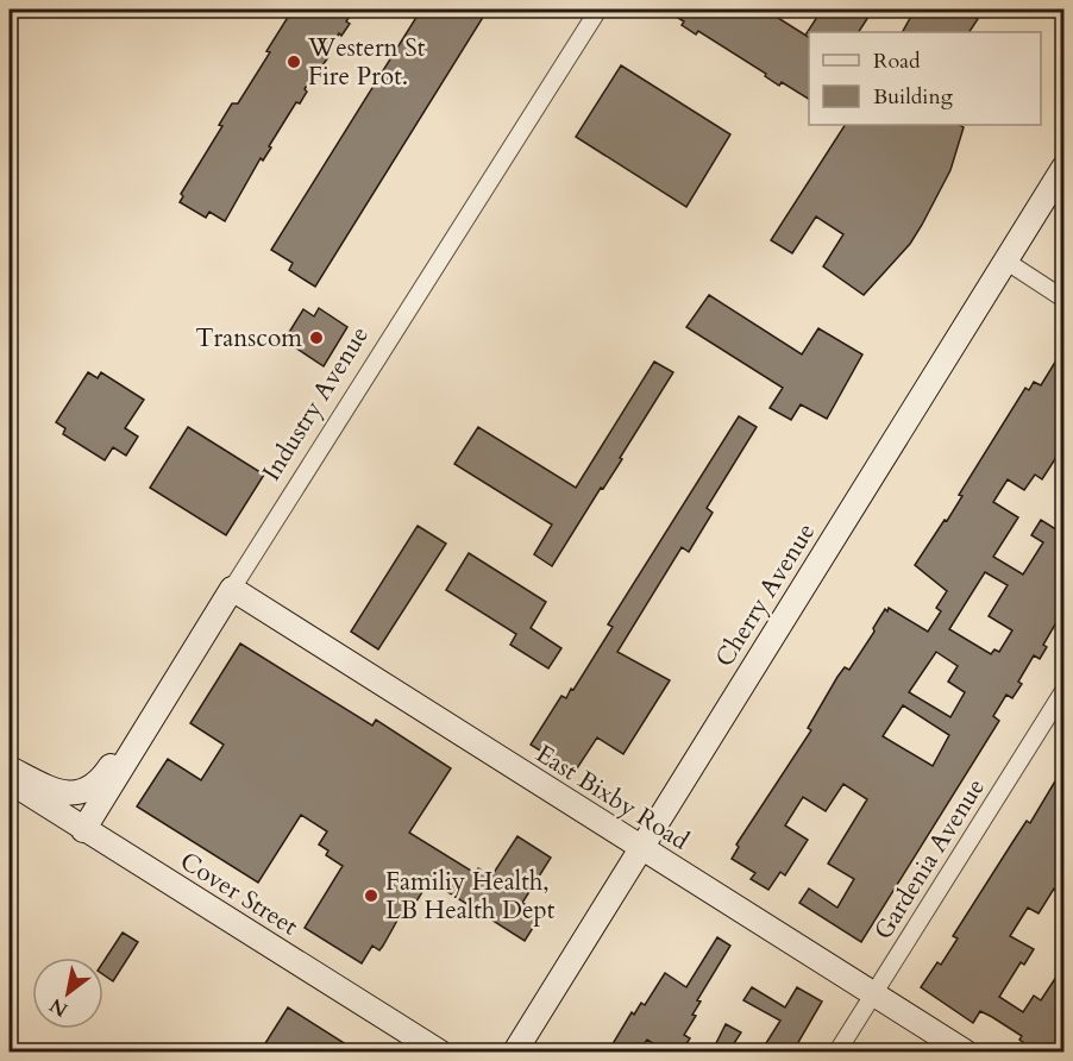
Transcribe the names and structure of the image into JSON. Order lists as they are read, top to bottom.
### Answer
{
  "streets": {
    "street": [
      "Industry Avenue",
      "Cherry Avenue",
      "East Bixby Road",
      "Gardenia Avenue",
      "Cover Street"
    ]
  },
  "crossings": [
    ["Industry Avenue", "East Bixby Road"],
    ["Industry Avenue", "Cover Street"],
    ["Cherry Avenue", "East Bixby Road"],
    ["East Bixby Road", "Gardenia Avenue"]
  ],
  "places": ["Western St Fire Prot.", "Transcom", "Familiy Health, LB Health Dept"],
  "legend": ["Road", "Building"],
  "north": "bottom left"
}
